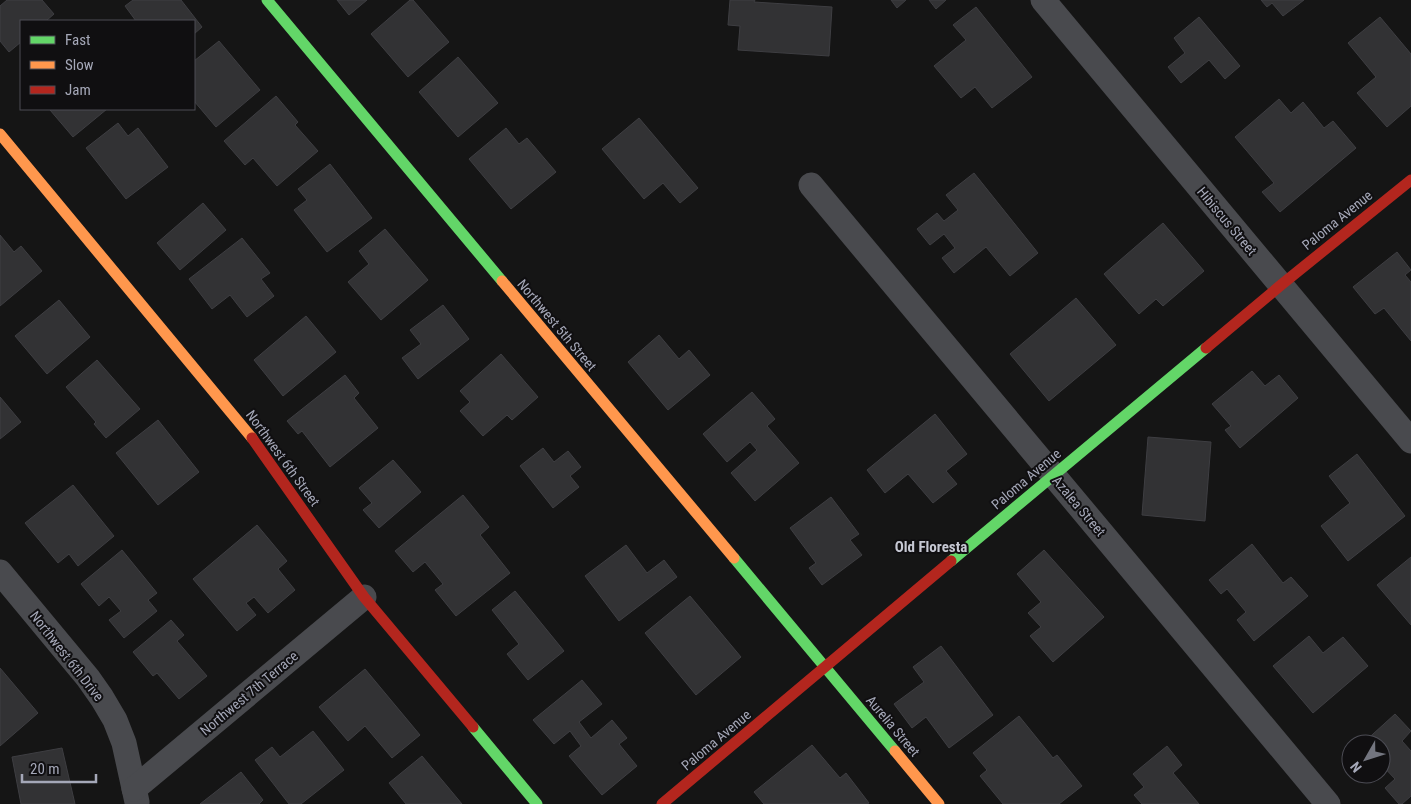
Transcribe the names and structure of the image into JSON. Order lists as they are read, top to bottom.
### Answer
{
  "streets": {
    "street": [
      "Paloma Avenue",
      "Hibiscus Street",
      "Northwest 5th Street",
      "Northwest 6th Street",
      "Azalea Street",
      "Northwest 6th Drive",
      "Northwest 7th Terrace",
      "Aurelia Street"
    ]
  },
  "crossings": [
    ["Paloma Avenue", "Hibiscus Street"],
    ["Paloma Avenue", "Northwest 5th Street"],
    ["Paloma Avenue", "Azalea Street"],
    ["Paloma Avenue", "Aurelia Street"],
    ["Northwest 5th Street", "Aurelia Street"],
    ["Northwest 6th Street", "Northwest 7th Terrace"],
    ["Northwest 6th Drive", "Northwest 7th Terrace"]
  ],
  "districts": ["Old Floresta"],
  "legend": ["Fast", "Slow", "Jam"],
  "scale_bar": "20 m",
  "north": "bottom left"
}
